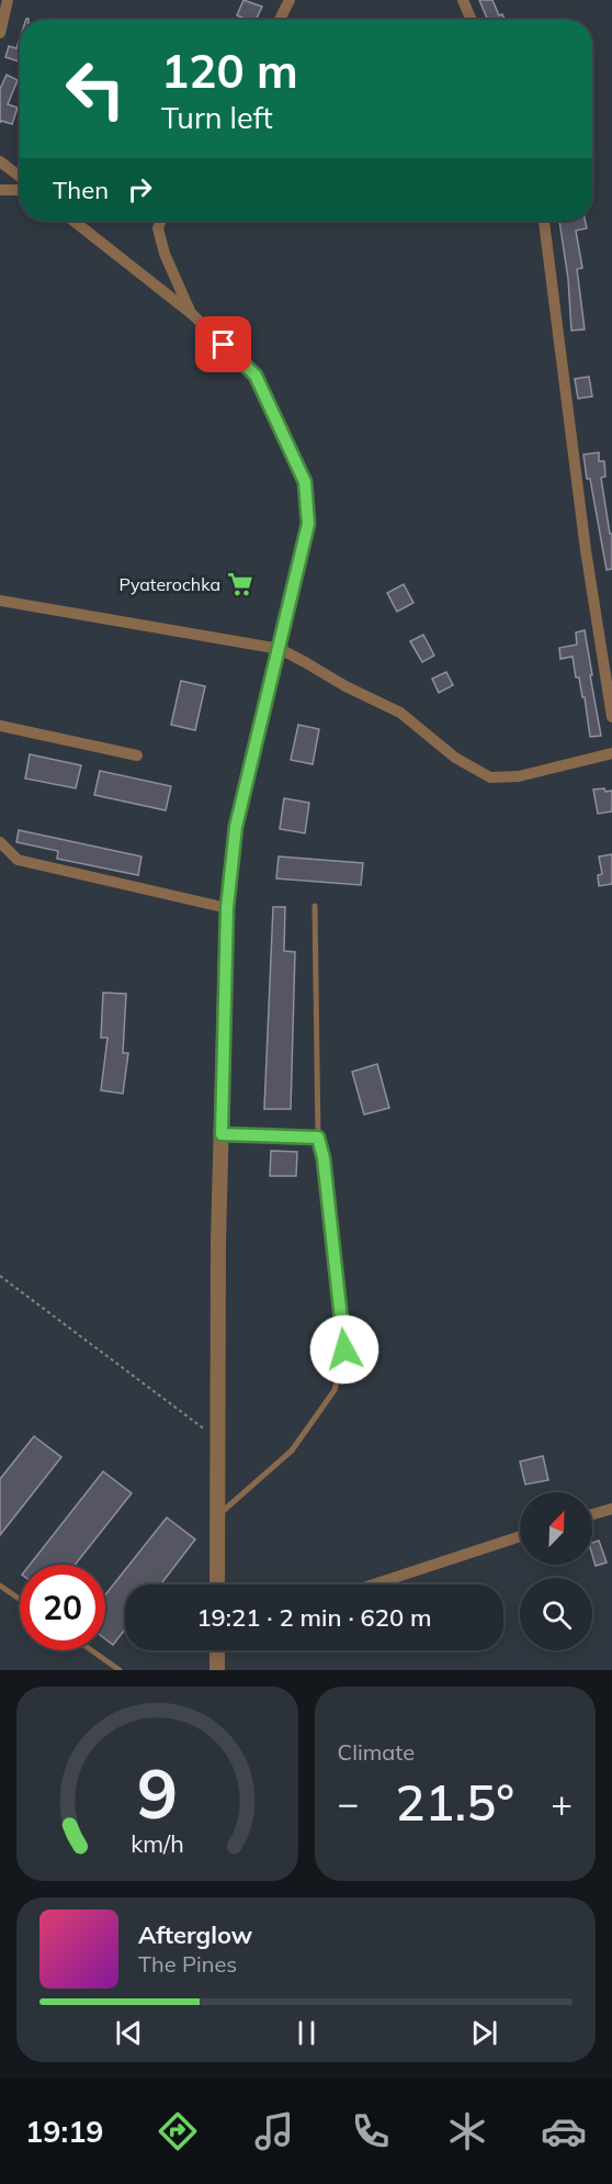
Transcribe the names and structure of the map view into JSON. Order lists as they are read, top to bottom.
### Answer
{
  "places": {
    "supermarket": ["Pyaterochka"]
  },
  "north": "top right",
  "page": {
    "turn": ["120 m", "Turn left"],
    "then": "Then",
    "limit": "20",
    "trip": "19:21 · 2 min · 620 m",
    "tile": "Climate",
    "heat": ["−", "21.5°", "+"],
    "song": ["Afterglow", "The Pines"],
    "tabs": "19:19",
    "gauge": ["9", "km/h"]
  }
}
